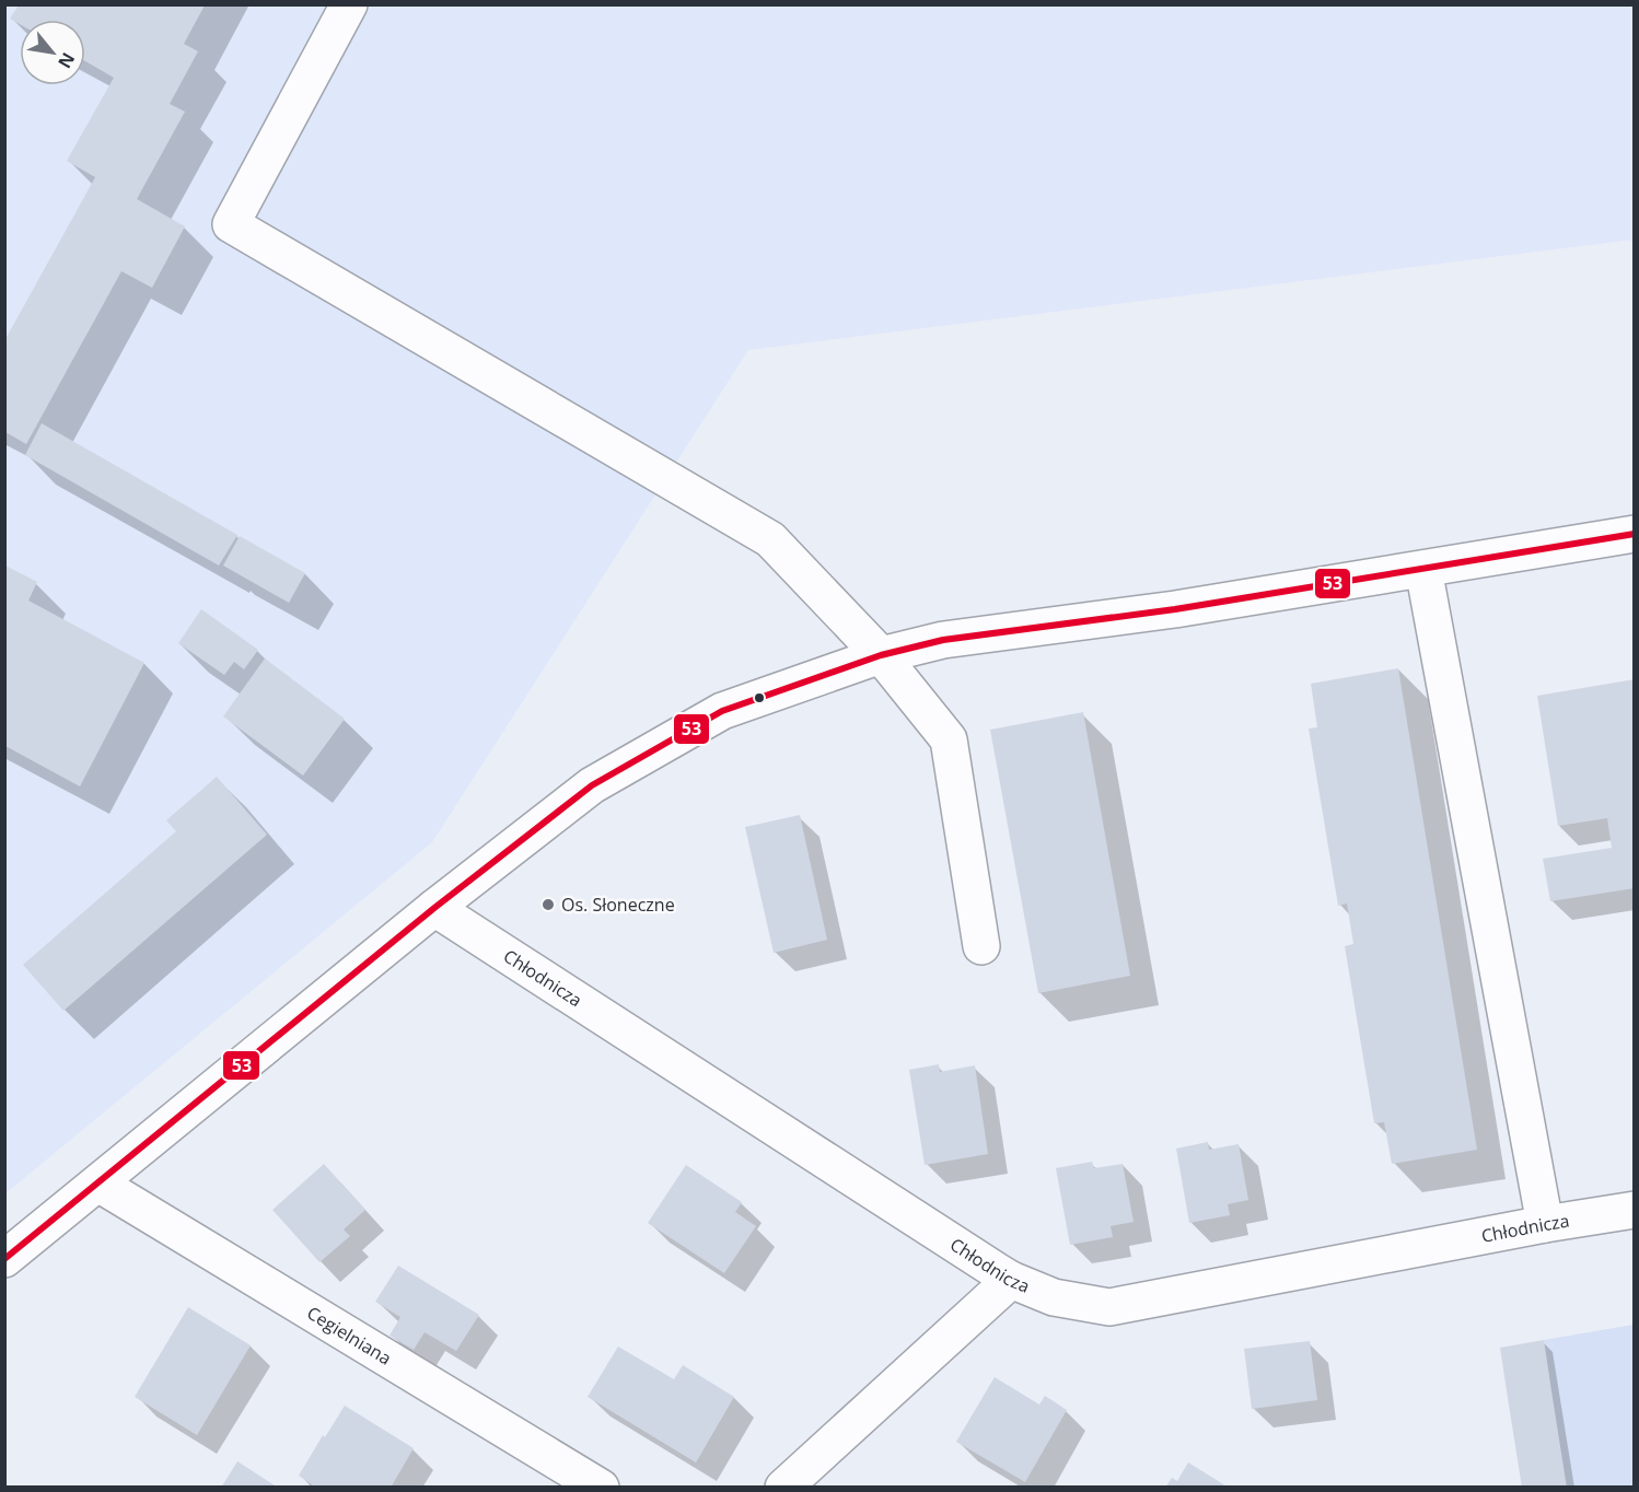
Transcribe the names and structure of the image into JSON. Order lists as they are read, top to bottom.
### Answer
{
  "streets": {
    "street": ["Chłodnicza", "Cegielniana"]
  },
  "places": ["Os. Słoneczne"],
  "lines": ["transit line 53"],
  "north": "bottom right"
}
